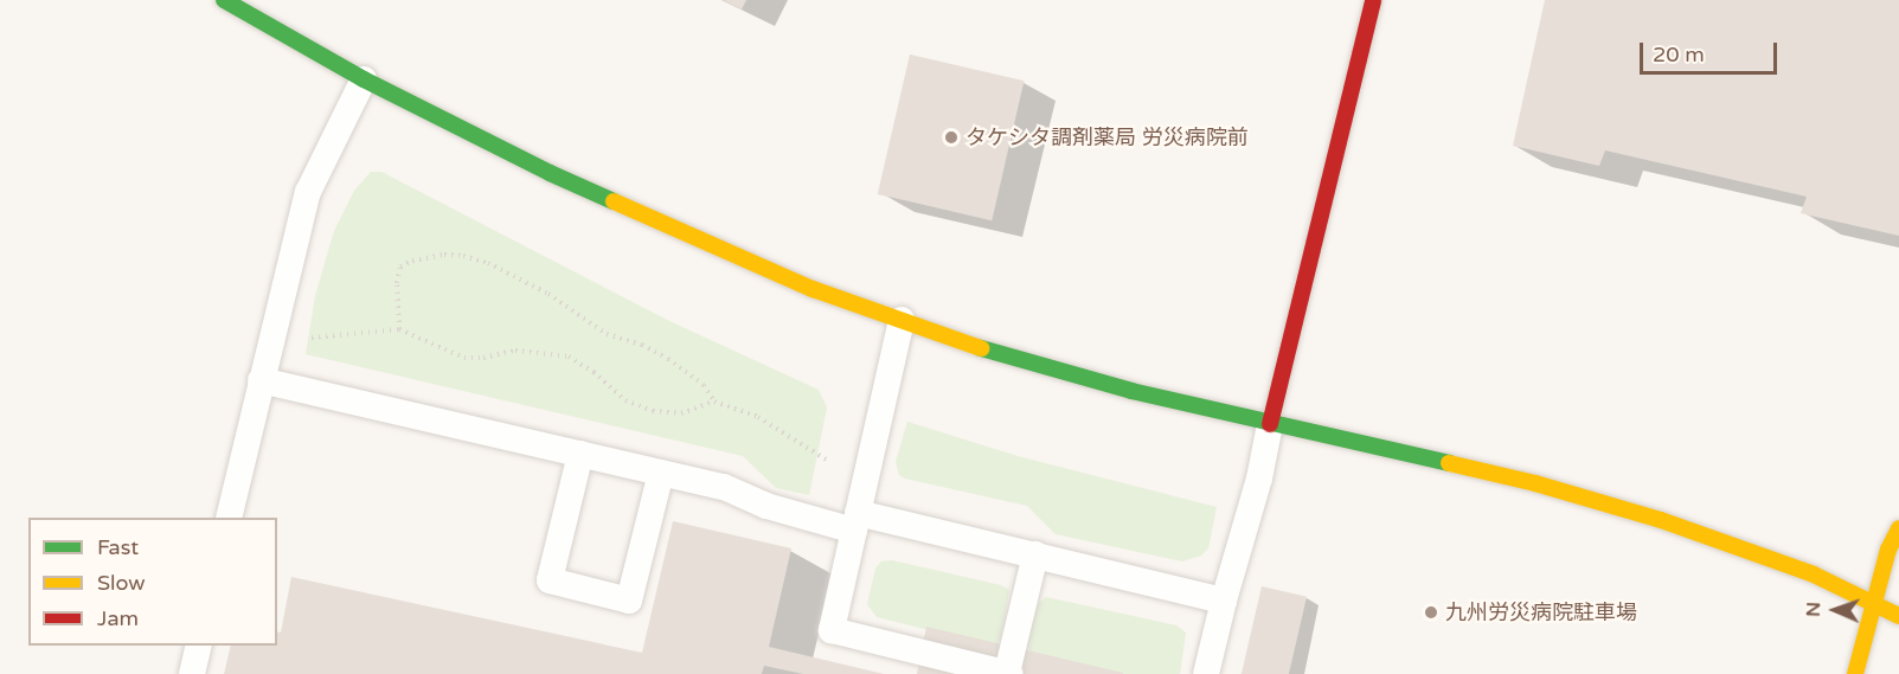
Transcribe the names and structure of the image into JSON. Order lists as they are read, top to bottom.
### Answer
{
  "places": ["タケシタ調剤薬局 労災病院前", "九州労災病院駐車場"],
  "legend": ["Fast", "Slow", "Jam"],
  "scale_bar": "20 m",
  "north": "left"
}
